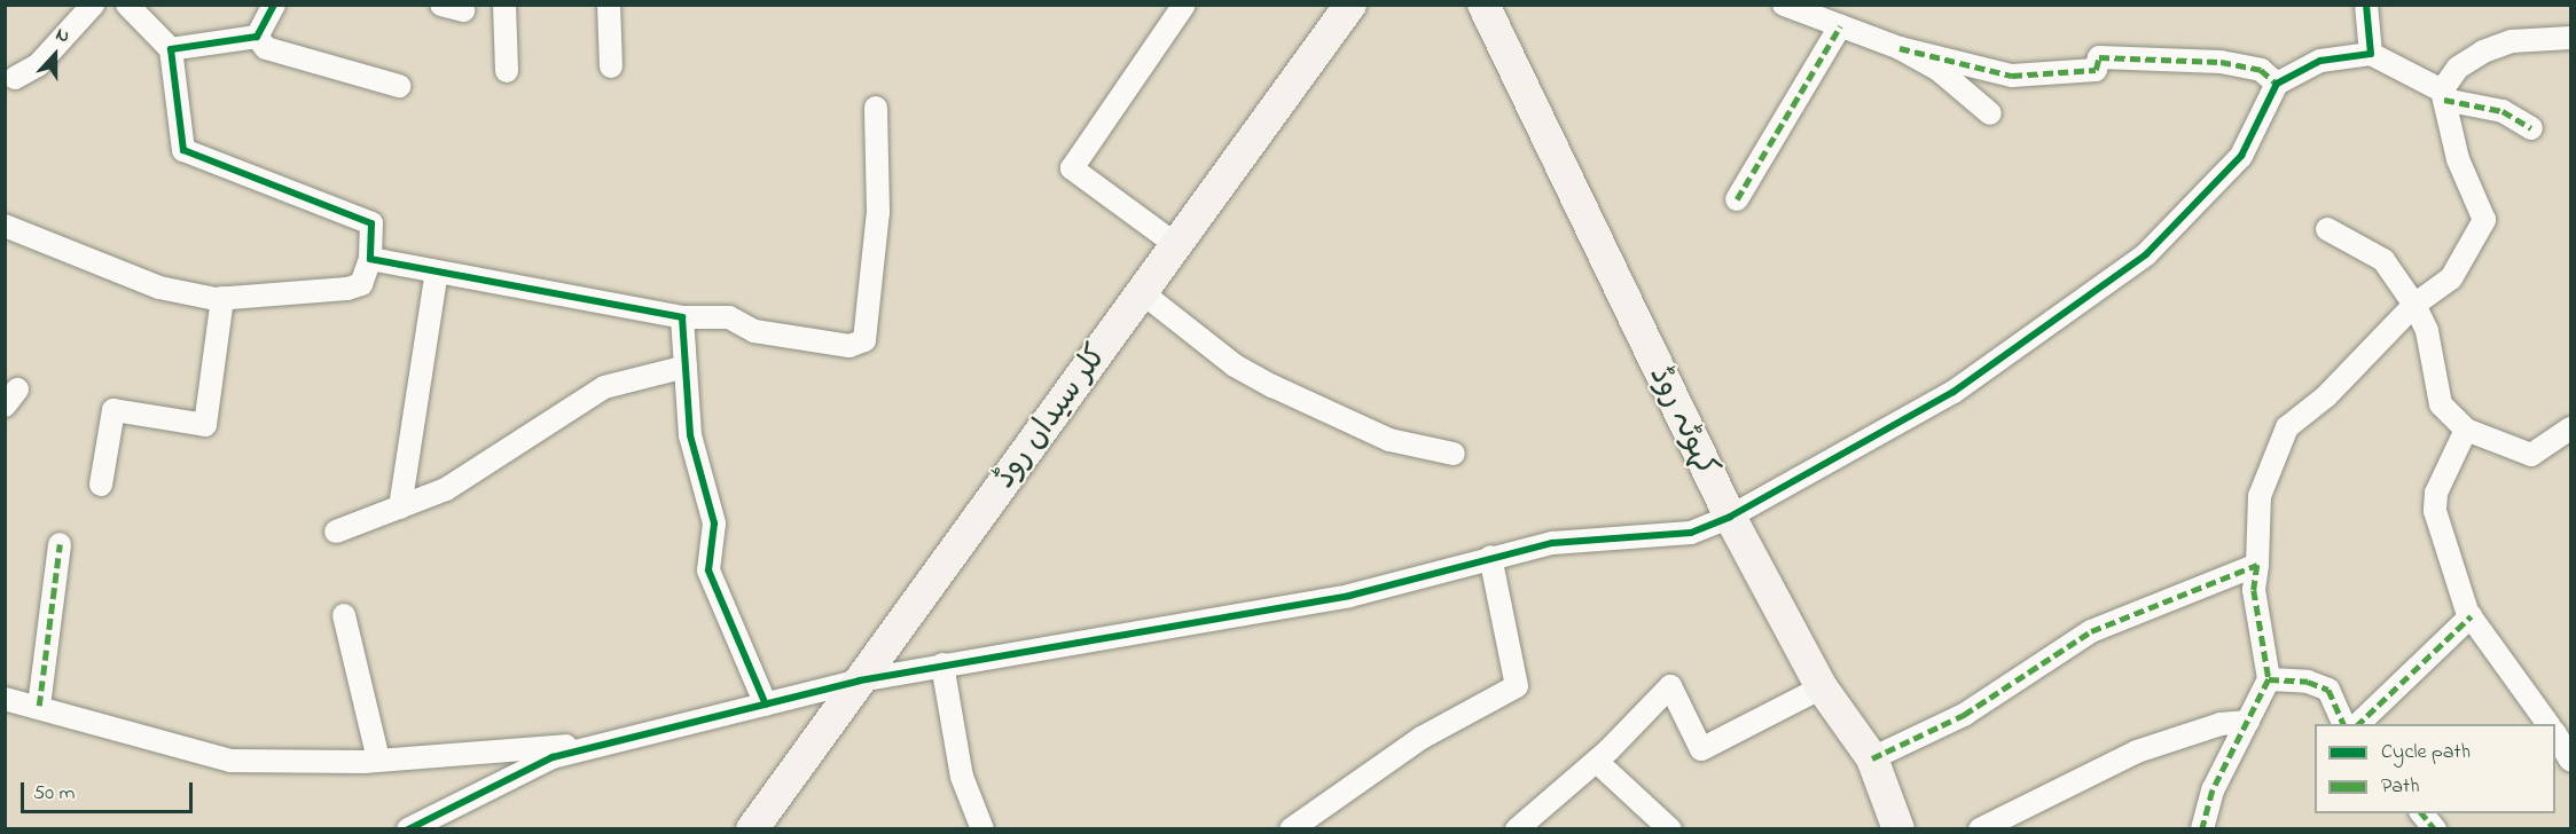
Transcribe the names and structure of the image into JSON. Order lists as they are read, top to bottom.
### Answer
{
  "streets": {
    "main road": ["کلر سیداں روڈ", "کہوٹہ روڈ"]
  },
  "legend": ["Cycle path", "Path"],
  "scale_bar": "50 m",
  "north": "top"
}
